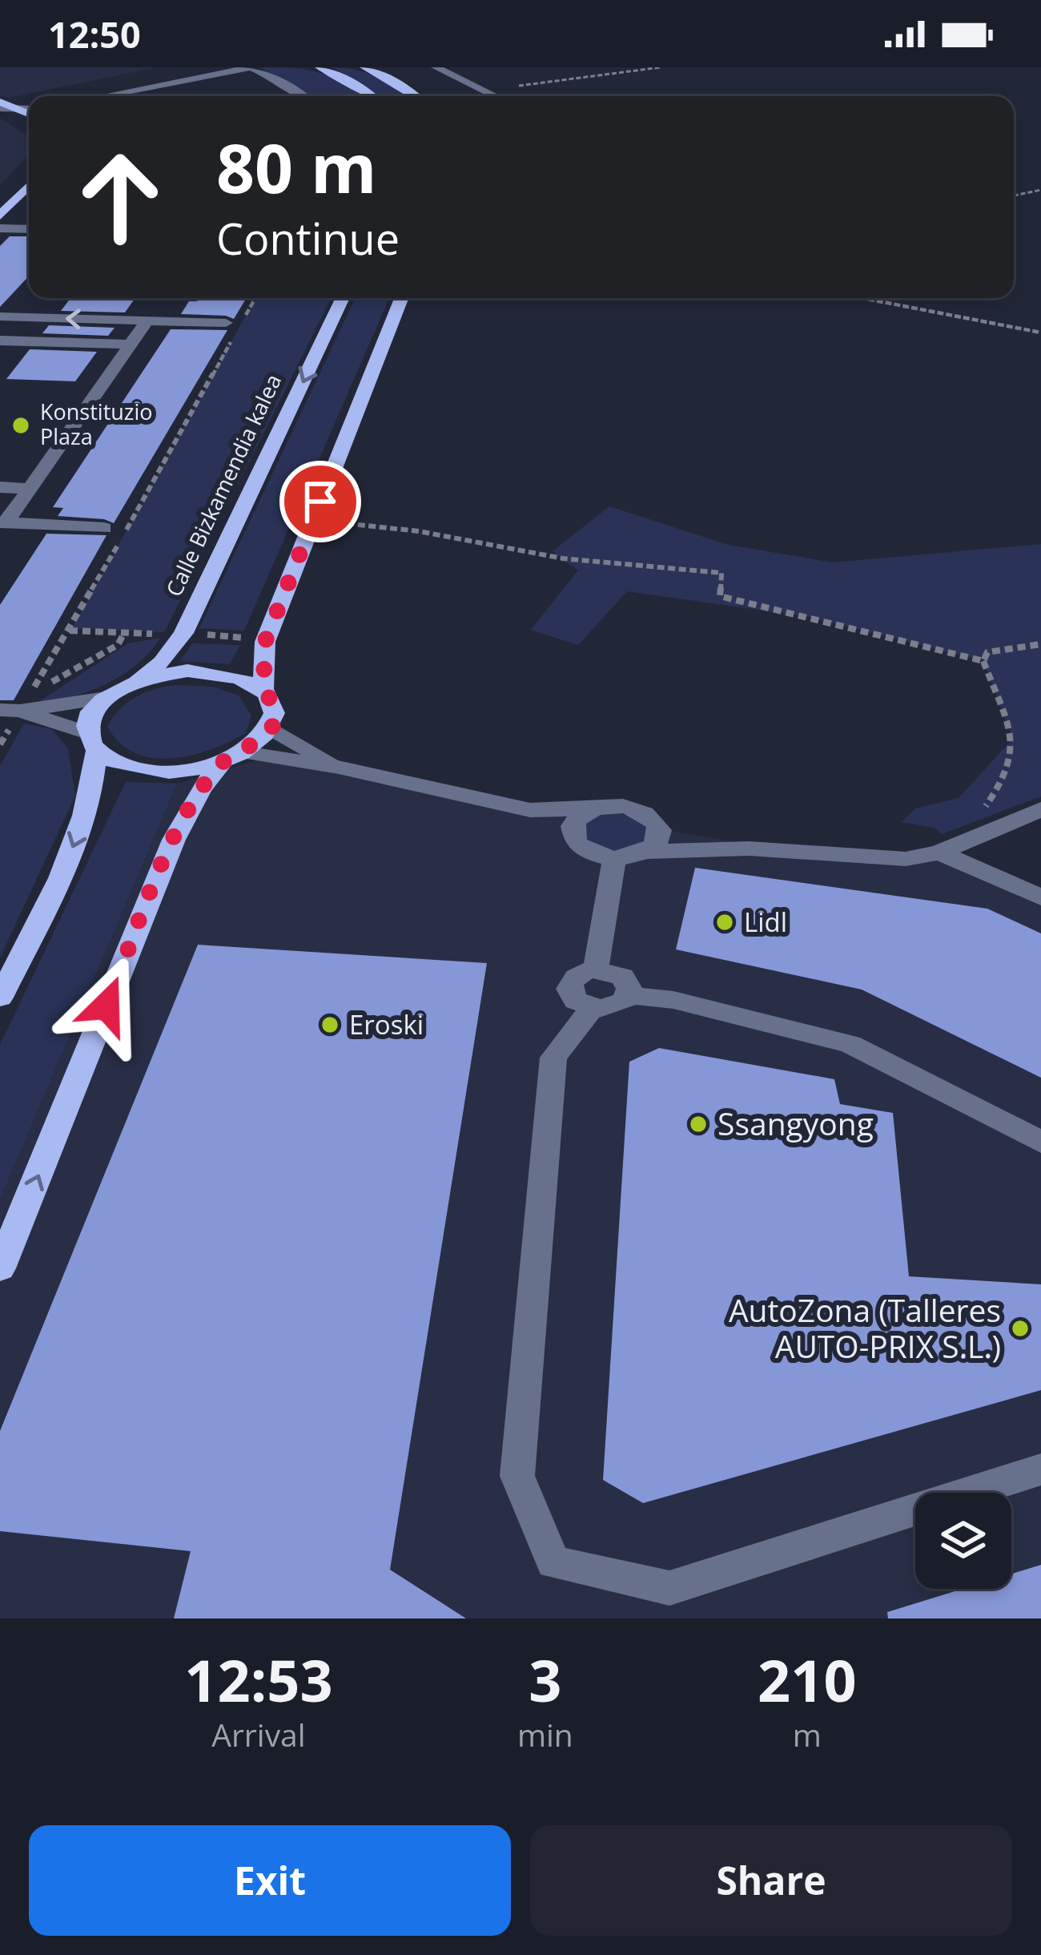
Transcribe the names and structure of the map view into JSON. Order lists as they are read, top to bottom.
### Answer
{
  "streets": {
    "main road": ["Calle Bizkamendia kalea"]
  },
  "places": [
    "Konstituzio Plaza",
    "Lidl",
    "Eroski",
    "Ssangyong",
    "AutoZona (Talleres AUTO-PRIX S.L.)"
  ],
  "page": {
    "status": "12:50",
    "turn": ["80 m", "Continue"],
    "eta": [
      "12:53",
      "Arrival",
      "3",
      "min",
      "210",
      "m"
    ],
    "buttons": ["Exit", "Share"]
  }
}
